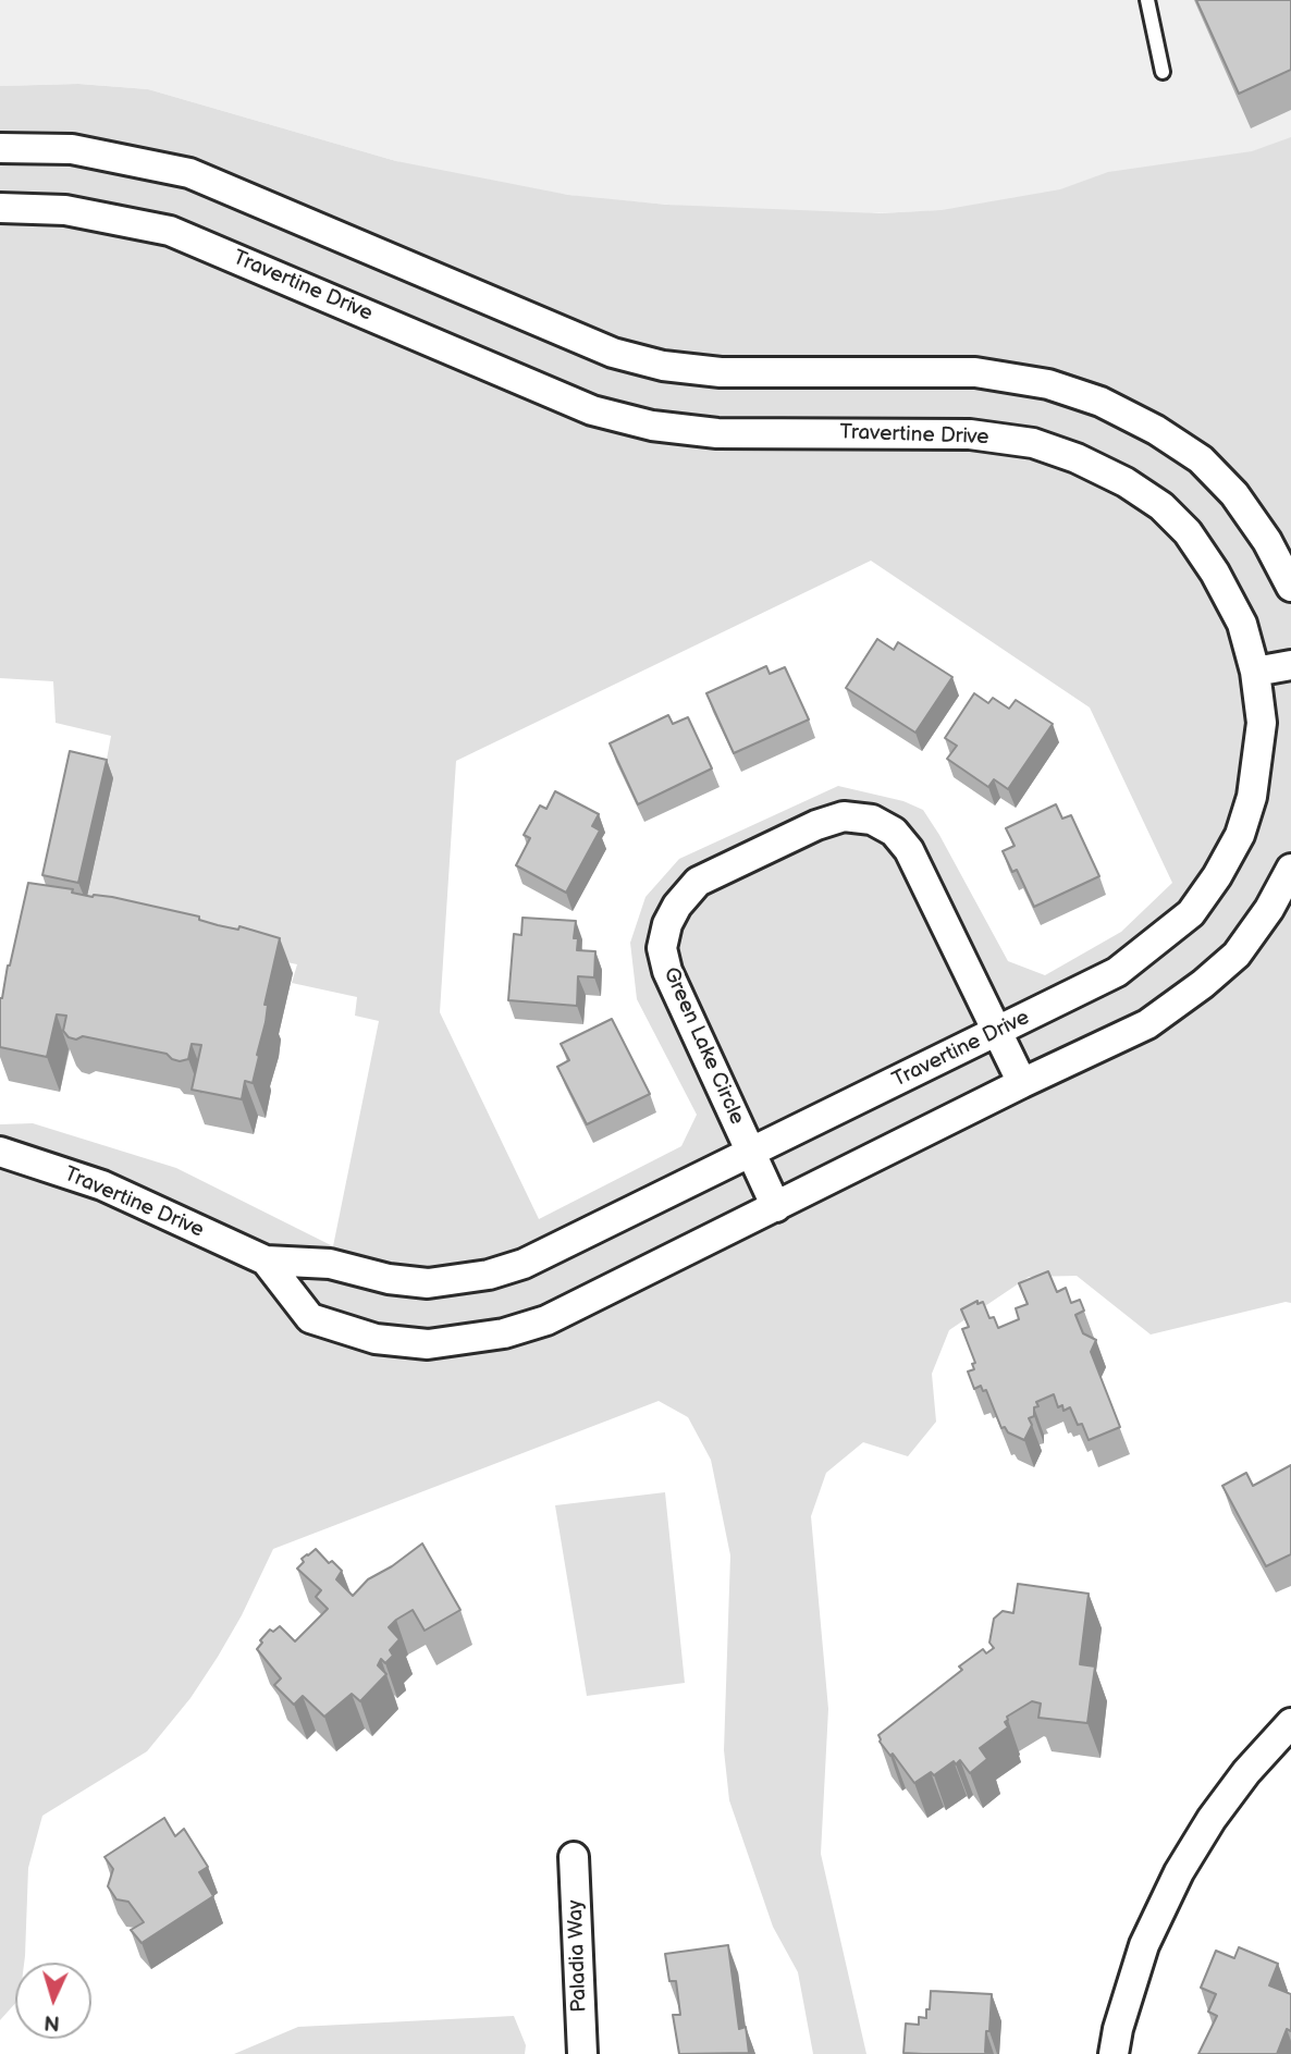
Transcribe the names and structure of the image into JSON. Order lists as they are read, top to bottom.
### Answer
{
  "streets": {
    "street": ["Travertine Drive", "Green Lake Circle", "Paladia Way"]
  },
  "crossings": [
    ["Travertine Drive", "Green Lake Circle"]
  ],
  "north": "bottom"
}
